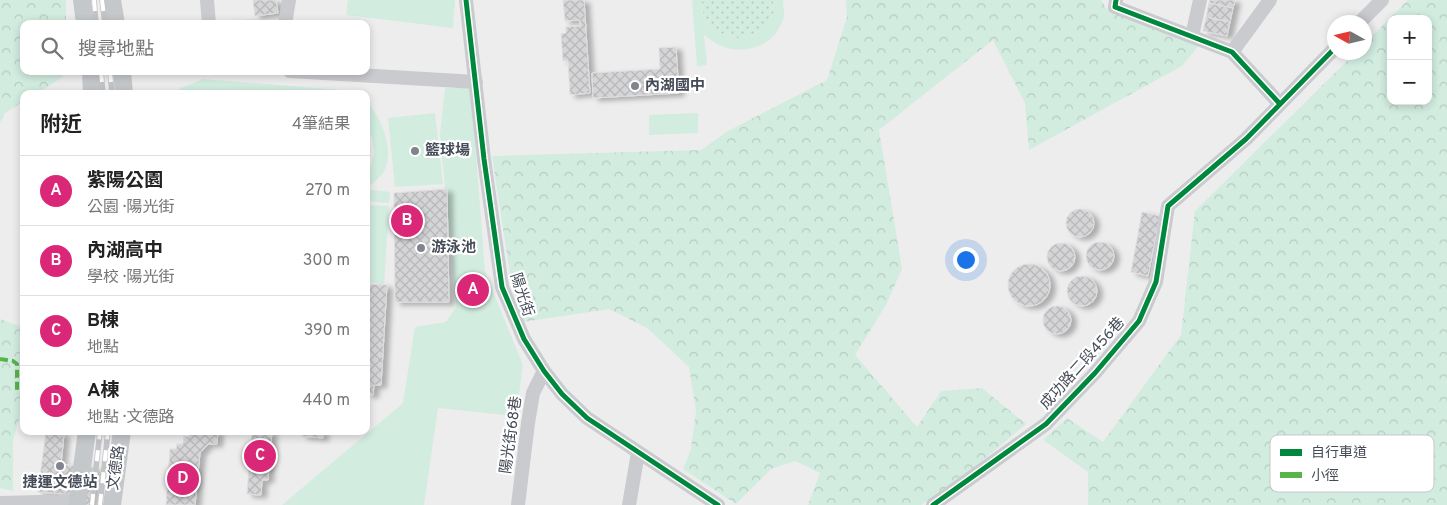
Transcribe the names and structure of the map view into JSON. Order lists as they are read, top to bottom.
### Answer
{
  "streets": {
    "main road": ["文德路"],
    "street": ["陽光街", "成功路二段456巷", "陽光街68巷"]
  },
  "crossings": [
    ["陽光街", "陽光街68巷"]
  ],
  "places": [
    "內湖國中",
    "籃球場",
    "游泳池",
    "捷運文德站"
  ],
  "legend": ["自行車道", "小徑"],
  "north": "left",
  "page": {
    "map_buttons": ["+", "−"],
    "search": "搜尋地點",
    "heading": ["附近", "4筆結果"],
    "list": [
      {
        "mark": "A",
        "name": "紫陽公園",
        "note": "公園 · 陽光街",
        "value": "270 m"
      },
      {
        "mark": "B",
        "name": "內湖高中",
        "note": "學校 · 陽光街",
        "value": "300 m"
      },
      {
        "mark": "C",
        "name": "B棟",
        "note": "地點",
        "value": "390 m"
      },
      {
        "mark": "D",
        "name": "A棟",
        "note": "地點 · 文德路",
        "value": "440 m"
      }
    ],
    "pins": [
      "B",
      "A",
      "C",
      "D"
    ]
  }
}
